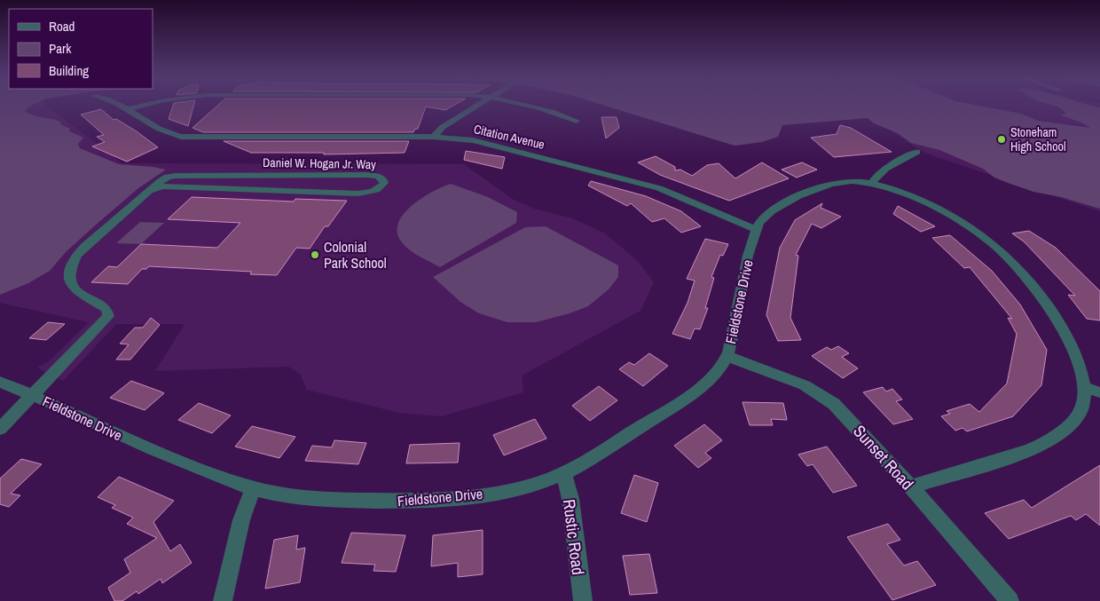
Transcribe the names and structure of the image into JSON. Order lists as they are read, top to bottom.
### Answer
{
  "streets": {
    "street": [
      "Citation Avenue",
      "Daniel W. Hogan Jr. Way",
      "Fieldstone Drive",
      "Sunset Road",
      "Rustic Road"
    ]
  },
  "crossings": [
    ["Citation Avenue", "Fieldstone Drive"],
    ["Daniel W. Hogan Jr. Way", "Fieldstone Drive"],
    ["Fieldstone Drive", "Sunset Road"],
    ["Fieldstone Drive", "Rustic Road"]
  ],
  "places": ["Stoneham High School", "Colonial Park School"],
  "legend": ["Road", "Park", "Building"]
}
